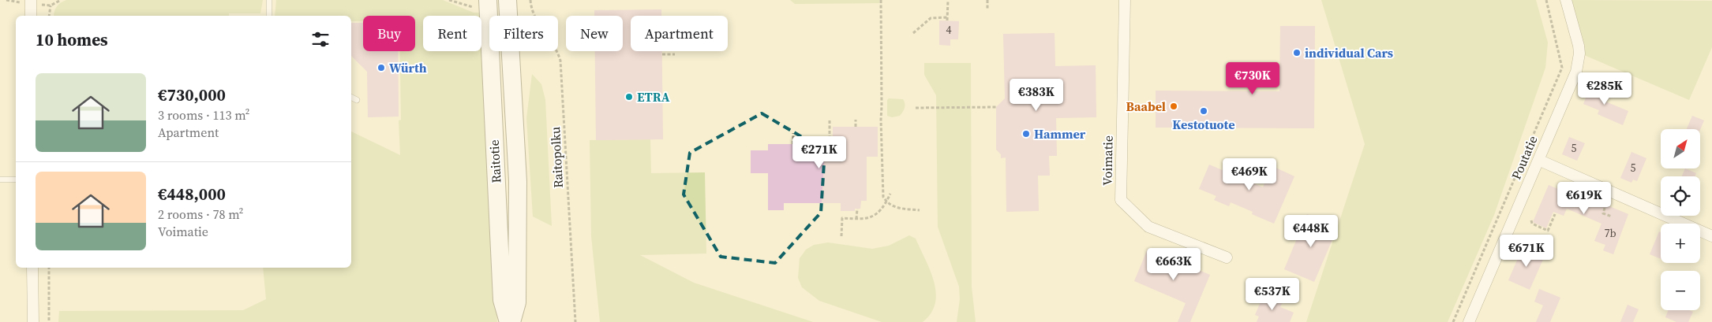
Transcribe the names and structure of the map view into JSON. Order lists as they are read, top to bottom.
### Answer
{
  "streets": {
    "main road": ["Raitotie"],
    "street": ["Poutatie", "Voimatie"],
    "path": ["Raitopolku"]
  },
  "places": [
    "individual Cars",
    "Würth",
    "ETRA",
    "Baabel",
    "Kestotuote",
    "Hammer"
  ],
  "house_numbers": [
    "4",
    "5",
    "5",
    "7b"
  ],
  "north": "top right",
  "page": {
    "chip": [
      "Buy",
      "Rent",
      "Filters",
      "New",
      "Apartment"
    ],
    "heading": "10 homes",
    "price": [
      "€730K",
      "€285K",
      "€383K",
      "€271K",
      "€469K",
      "€619K",
      "€448K",
      "€671K",
      "€663K",
      "€537K"
    ],
    "list": [
      {
        "name": "€730,000",
        "note": "3 rooms · 113 m² · Apartment"
      },
      {
        "name": "€448,000",
        "note": "2 rooms · 78 m² · Voimatie"
      }
    ],
    "map_buttons": ["+", "−"]
  }
}
